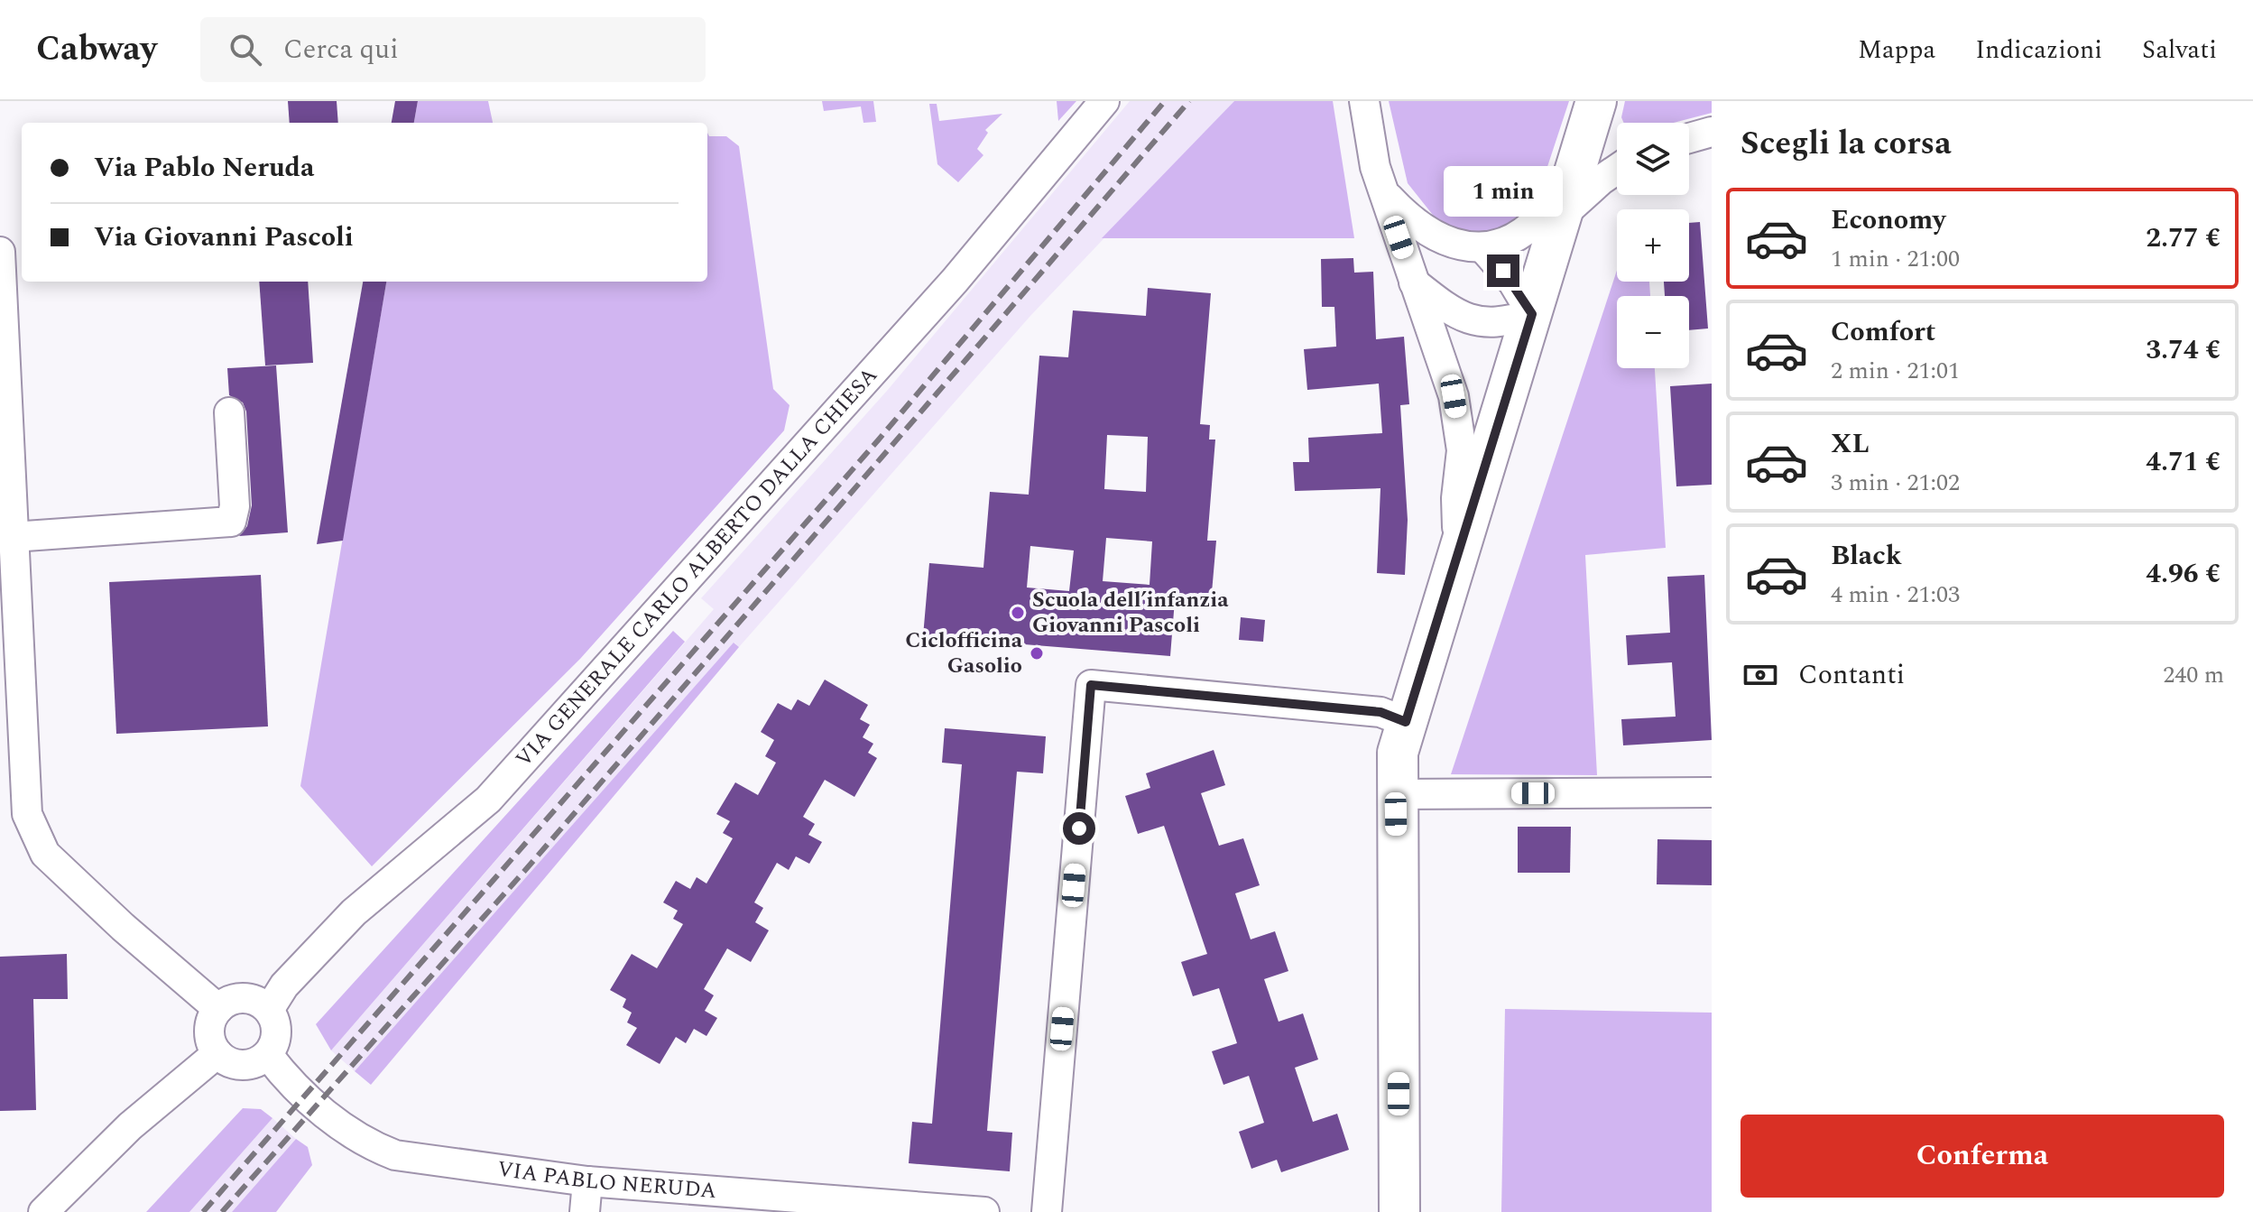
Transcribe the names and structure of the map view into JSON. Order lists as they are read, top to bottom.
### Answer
{
  "streets": {
    "street": ["VIA GENERALE CARLO ALBERTO DALLA CHIESA", "VIA PABLO NERUDA"]
  },
  "crossings": [
    ["VIA GENERALE CARLO ALBERTO DALLA CHIESA", "VIA PABLO NERUDA"]
  ],
  "places": ["Scuola dell’infanzia Giovanni Pascoli", "Ciclofficina Gasolio"],
  "page": {
    "header": "Cabway",
    "search": "Cerca qui",
    "nav": ["Mappa", "Indicazioni", "Salvati"],
    "heading": "Scegli la corsa",
    "map_buttons": ["+", "−"],
    "banner": ["Via Pablo Neruda", "Via Giovanni Pascoli"],
    "bubble": "1 min",
    "list": [
      {
        "name": "Economy",
        "note": "1 min · 21:00",
        "value": "2.77 €"
      },
      {
        "name": "Comfort",
        "note": "2 min · 21:01",
        "value": "3.74 €"
      },
      {
        "name": "XL",
        "note": "3 min · 21:02",
        "value": "4.71 €"
      },
      {
        "name": "Black",
        "note": "4 min · 21:03",
        "value": "4.96 €"
      }
    ],
    "pay": ["Contanti", "240 m"],
    "buttons": "Conferma"
  }
}
